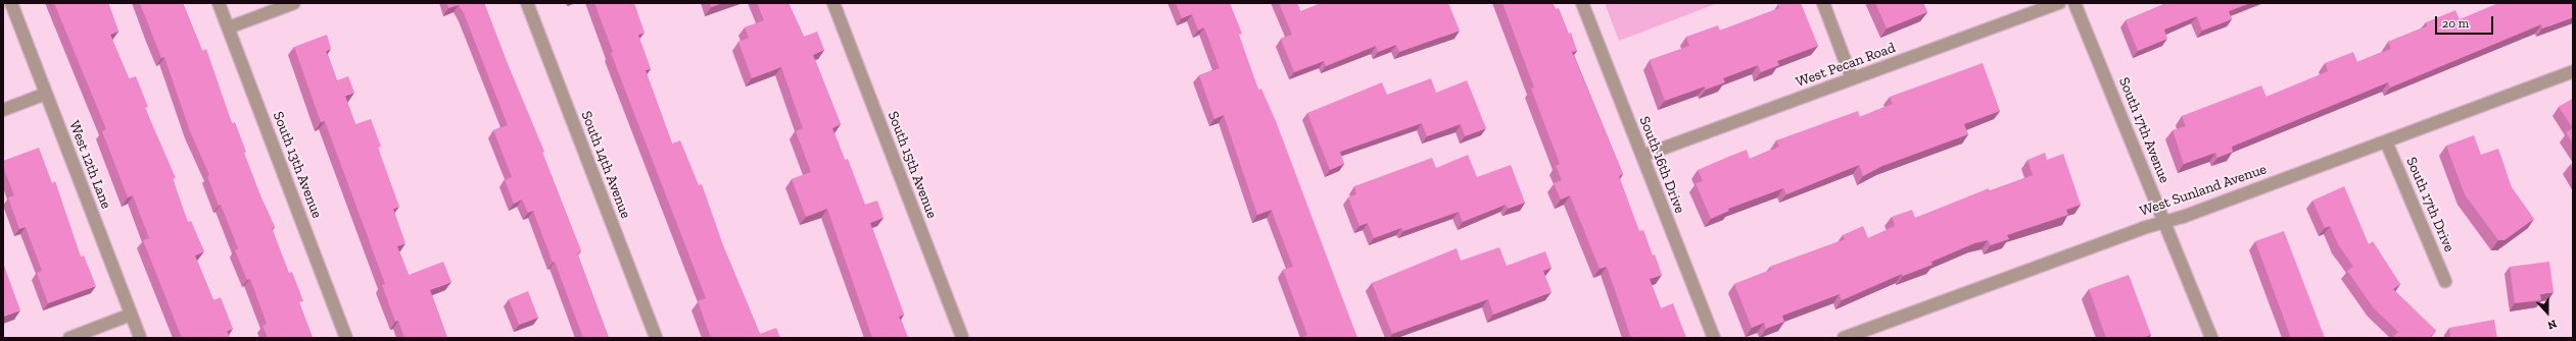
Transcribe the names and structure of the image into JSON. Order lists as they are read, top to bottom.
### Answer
{
  "streets": {
    "street": [
      "West Pecan Road",
      "South 17th Avenue",
      "West 12th Lane",
      "South 13th Avenue",
      "South 14th Avenue",
      "South 15th Avenue",
      "South 16th Drive",
      "West Sunland Avenue",
      "South 17th Drive"
    ]
  },
  "crossings": [
    ["West Pecan Road", "South 16th Drive"],
    ["South 17th Avenue", "West Sunland Avenue"],
    ["West Sunland Avenue", "South 17th Drive"]
  ],
  "scale_bar": "20 m",
  "north": "bottom"
}
